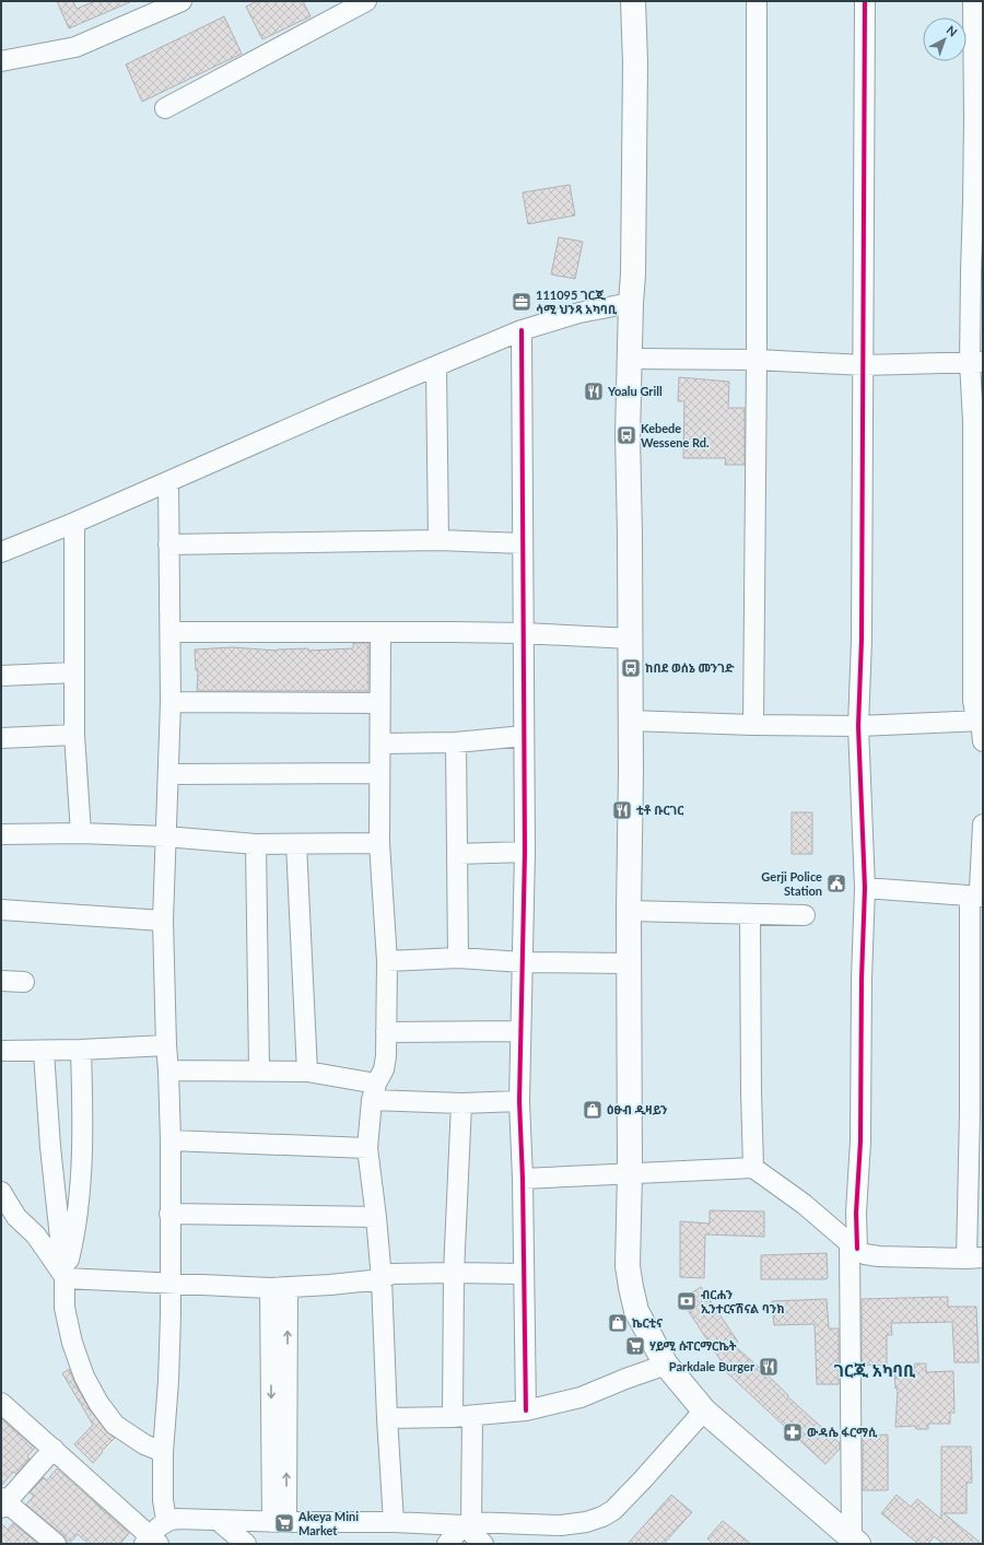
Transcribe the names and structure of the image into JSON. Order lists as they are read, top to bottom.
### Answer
{
  "districts": ["ገርጂ አካባቢ"],
  "places": {
    "office": ["111095 ገርጂ ሳሚ ህንጻ አካባቢ"],
    "restaurant": ["Yoalu Grill", "ቲቶ ቡርገር", "Parkdale Burger"],
    "bus stop": ["Kebede Wessene Rd.", "ከበደ ወሰኔ መንገድ"],
    "public building": ["Gerji Police Station"],
    "shop": ["ዕፁብ ዲዛይን", "ኬርቲና"],
    "bank": ["ብርሐን ኢንተርናሽናል ባንክ"],
    "supermarket": ["ሃይሚ ሱፐርማርኬት", "Akeya Mini Market"],
    "pharmacy": ["ውዳሴ ፋርማሲ"]
  },
  "north": "top right"
}
